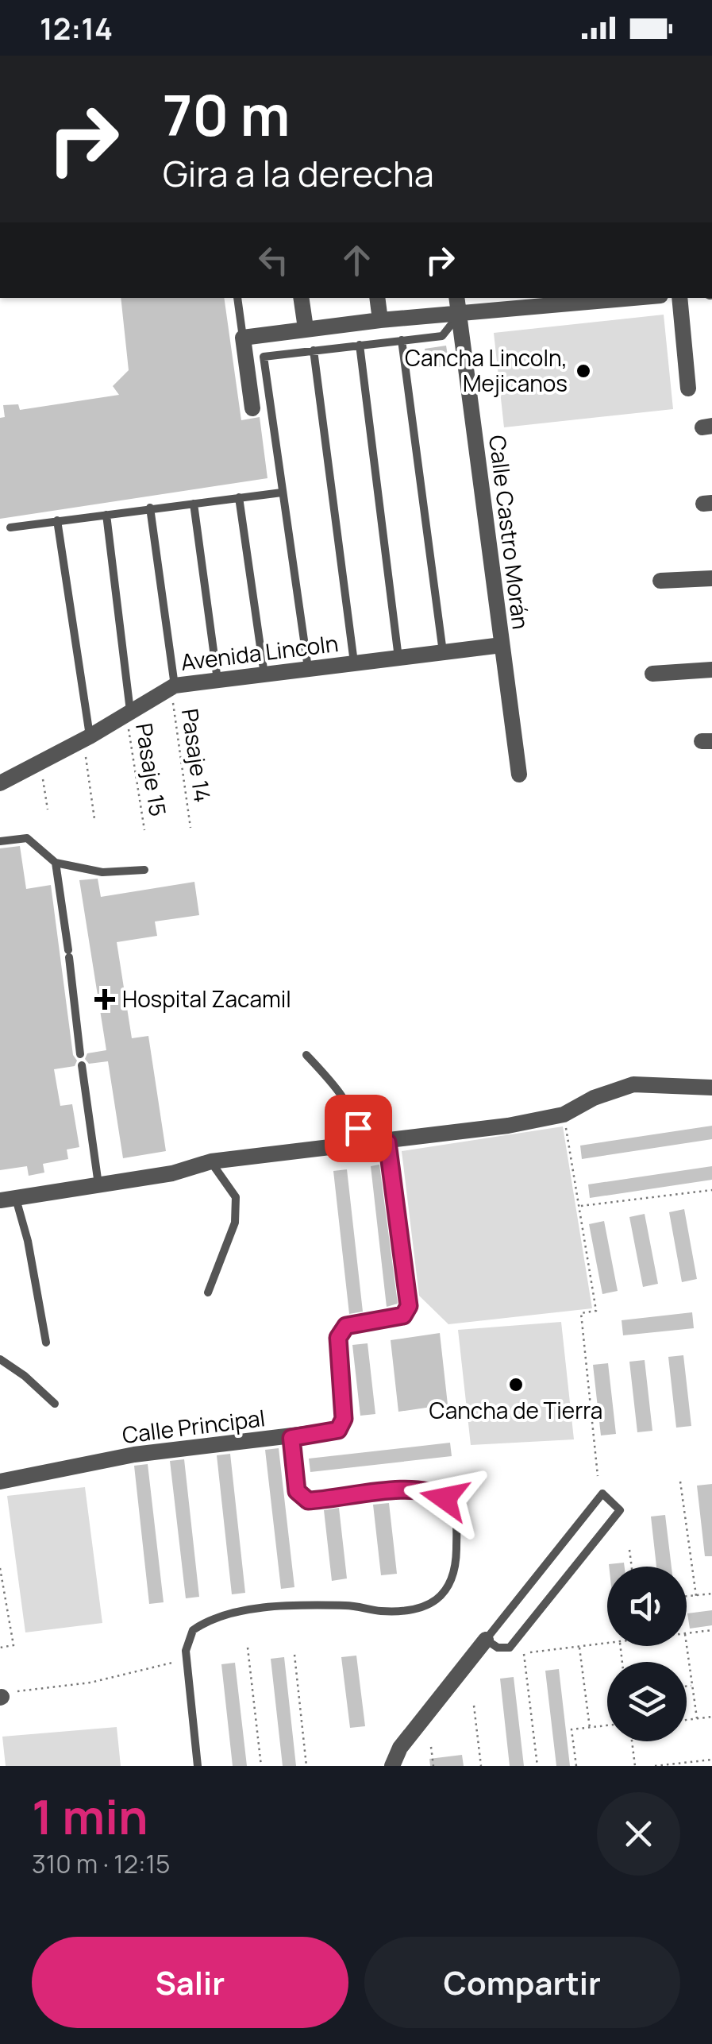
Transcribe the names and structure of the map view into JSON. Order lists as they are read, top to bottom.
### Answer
{
  "streets": {
    "street": ["Calle Castro Morán", "Avenida Lincoln", "Calle Principal"],
    "path": ["Pasaje 14", "Pasaje 15"]
  },
  "crossings": [
    ["Calle Castro Morán", "Avenida Lincoln"],
    ["Avenida Lincoln", "Pasaje 14"],
    ["Avenida Lincoln", "Pasaje 15"]
  ],
  "places": {
    "other": ["Cancha Lincoln, Mejicanos", "Cancha de Tierra"],
    "health": ["Hospital Zacamil"]
  },
  "page": {
    "status": "12:14",
    "turn": ["70 m", "Gira a la derecha"],
    "heading": ["1 min", "310 m · 12:15"],
    "buttons": ["Salir", "Compartir"]
  }
}
